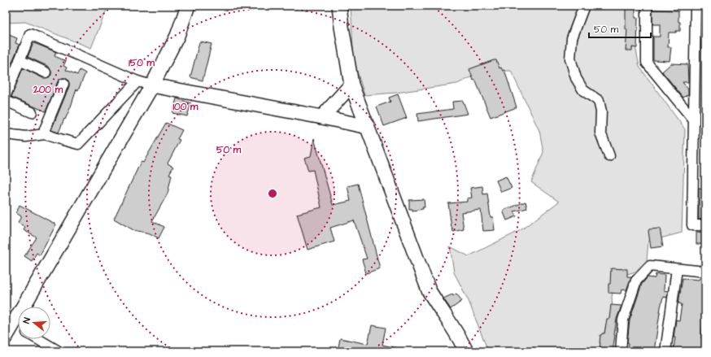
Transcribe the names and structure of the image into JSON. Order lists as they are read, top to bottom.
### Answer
{
  "scale_bar": "50 m",
  "north": "left",
  "rings": [
    "150 m",
    "200 m",
    "100 m",
    "50 m"
  ]
}
